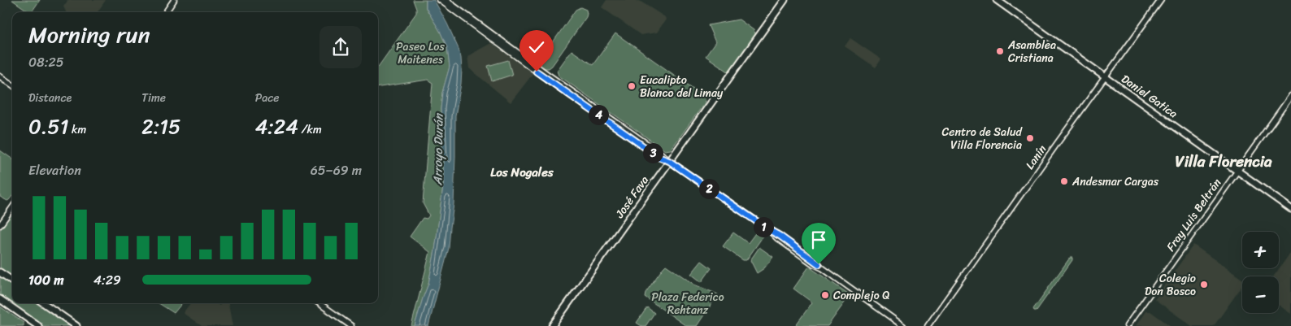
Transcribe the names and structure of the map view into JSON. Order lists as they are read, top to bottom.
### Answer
{
  "streets": {
    "main road": ["Daniel Gatica", "José Fava"],
    "street": ["Lanín", "Fray Luis Beltrán"]
  },
  "crossings": [
    ["Daniel Gatica", "Lanín"],
    ["Daniel Gatica", "Fray Luis Beltrán"]
  ],
  "districts": ["Villa Florencia", "Los Nogales"],
  "water": ["Arroyo Durán"],
  "parks": ["Paseo Los Maitenes", "Plaza Federico Rehtanz"],
  "places": [
    "Asamblea Cristiana",
    "Eucalipto Blanco del Limay",
    "Centro de Salud Villa Florencia",
    "Andesmar Cargas",
    "Colegio Don Bosco",
    "Complejo Q"
  ],
  "page": {
    "heading": ["Morning run", "08:25"],
    "stats": [
      ["Distance", "0.51 km"],
      ["Time", "2:15"],
      ["Pace", "4:24 /km"]
    ],
    "pins": [
      "4",
      "3",
      "2",
      "1"
    ],
    "chart": ["Elevation", "65–69 m"],
    "map_buttons": ["+", "−"],
    "list": [
      {
        "name": "100 m",
        "note": "4:29"
      }
    ]
  }
}
